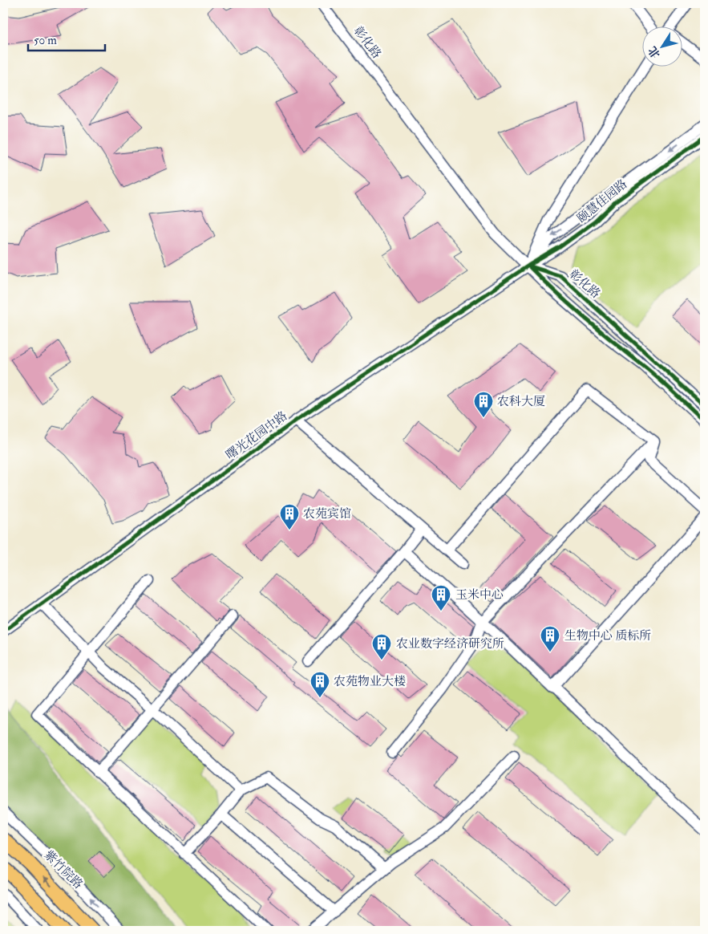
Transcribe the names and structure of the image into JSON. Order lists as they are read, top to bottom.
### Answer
{
  "streets": {
    "main road": ["紫竹院路"],
    "street": ["彰化路", "颐慧佳园路", "曙光花园中路"]
  },
  "crossings": [
    ["彰化路", "颐慧佳园路"],
    ["彰化路", "曙光花园中路"],
    ["颐慧佳园路", "曙光花园中路"]
  ],
  "places": {
    "building": [
      "农科大厦",
      "农苑宾馆",
      "玉米中心",
      "生物中心 质标所",
      "农业数字经济研究所",
      "农苑物业大楼"
    ]
  },
  "scale_bar": "50 m",
  "north": "bottom left"
}
